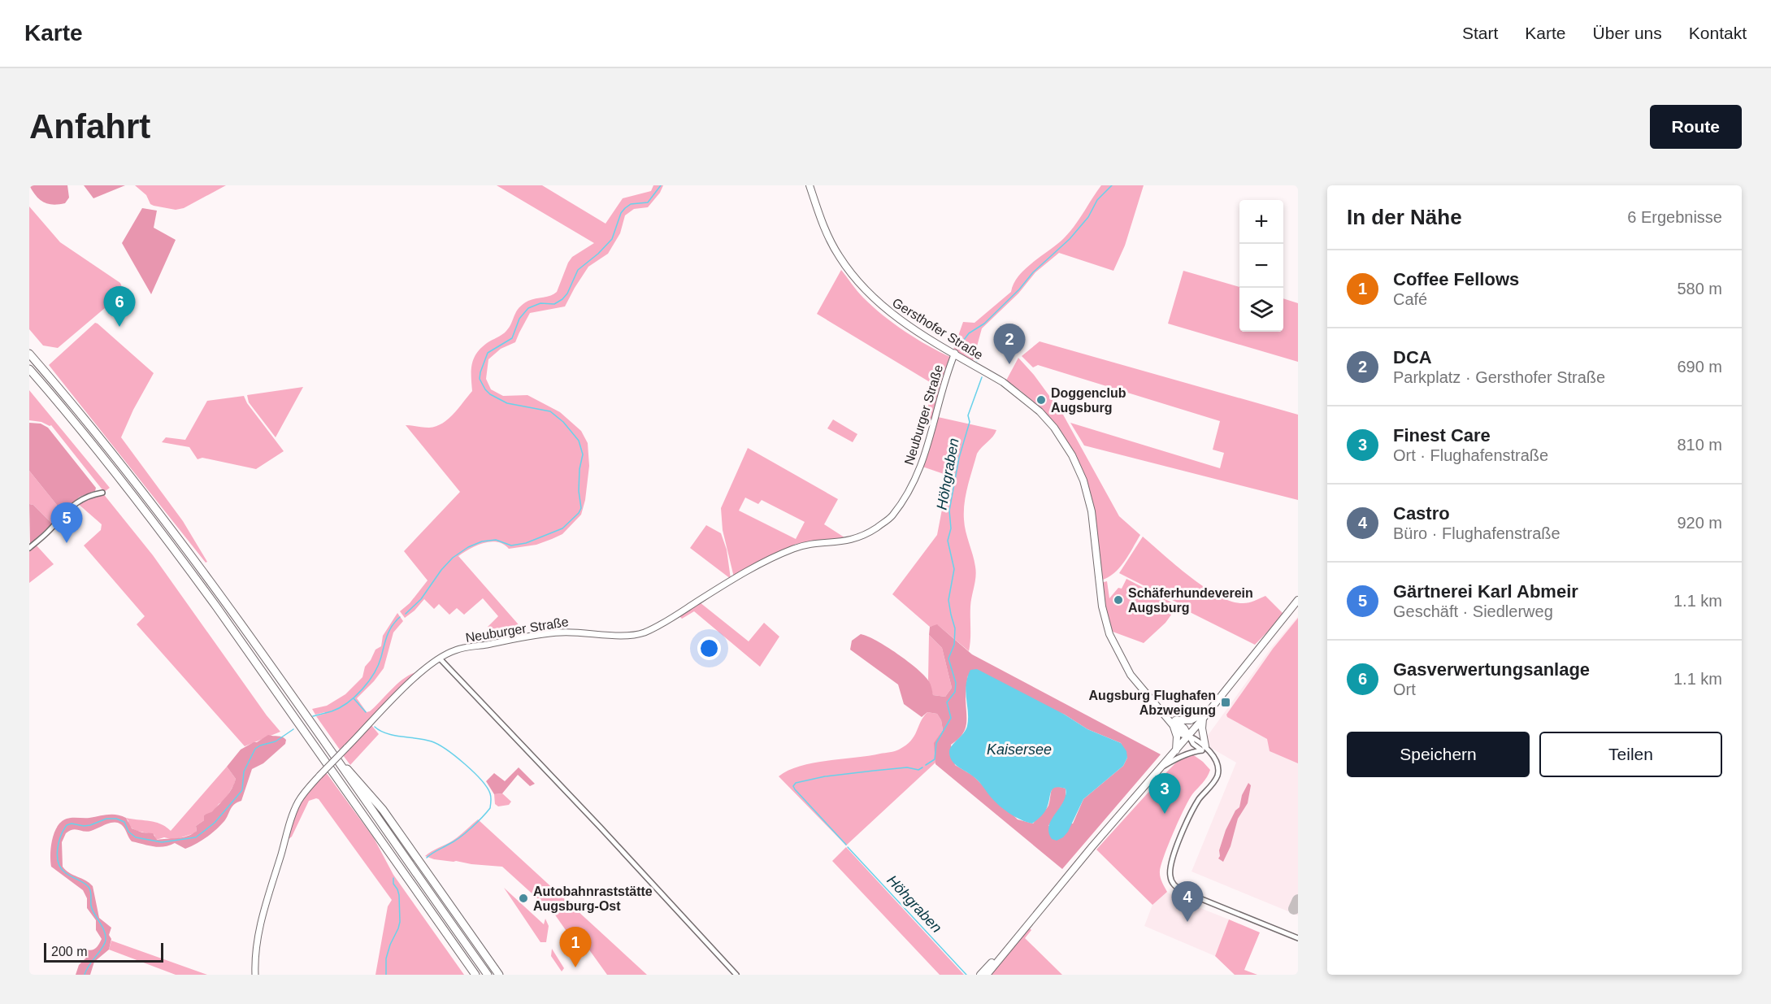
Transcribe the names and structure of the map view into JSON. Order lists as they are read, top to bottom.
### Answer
{
  "streets": {
    "main road": ["Gersthofer Straße"],
    "street": ["Neuburger Straße"]
  },
  "crossings": [
    ["Gersthofer Straße", "Neuburger Straße"]
  ],
  "water": ["Höhgraben", "Kaisersee"],
  "places": {
    "other": ["Doggenclub Augsburg", "Schäferhundeverein Augsburg", "Autobahnraststätte Augsburg-Ost"],
    "transit": ["Augsburg Flughafen Abzweigung"]
  },
  "scale_bar": "200 m",
  "page": {
    "header": "Karte",
    "nav": [
      "Start",
      "Karte",
      "Über uns",
      "Kontakt"
    ],
    "buttons": [
      "Route",
      ["Speichern", "Teilen"]
    ],
    "title": "Anfahrt",
    "heading": ["In der Nähe", "6 Ergebnisse"],
    "map_buttons": ["+", "−"],
    "list": [
      {
        "mark": "1",
        "name": "Coffee Fellows",
        "note": "Café",
        "value": "580 m"
      },
      {
        "mark": "2",
        "name": "DCA",
        "note": "Parkplatz · Gersthofer Straße",
        "value": "690 m"
      },
      {
        "mark": "3",
        "name": "Finest Care",
        "note": "Ort · Flughafenstraße",
        "value": "810 m"
      },
      {
        "mark": "4",
        "name": "Castro",
        "note": "Büro · Flughafenstraße",
        "value": "920 m"
      },
      {
        "mark": "5",
        "name": "Gärtnerei Karl Abmeir",
        "note": "Geschäft · Siedlerweg",
        "value": "1.1 km"
      },
      {
        "mark": "6",
        "name": "Gasverwertungsanlage",
        "note": "Ort",
        "value": "1.1 km"
      }
    ],
    "pins": [
      "6",
      "2",
      "5",
      "3",
      "4",
      "1"
    ],
    "scale": "200 m"
  }
}
